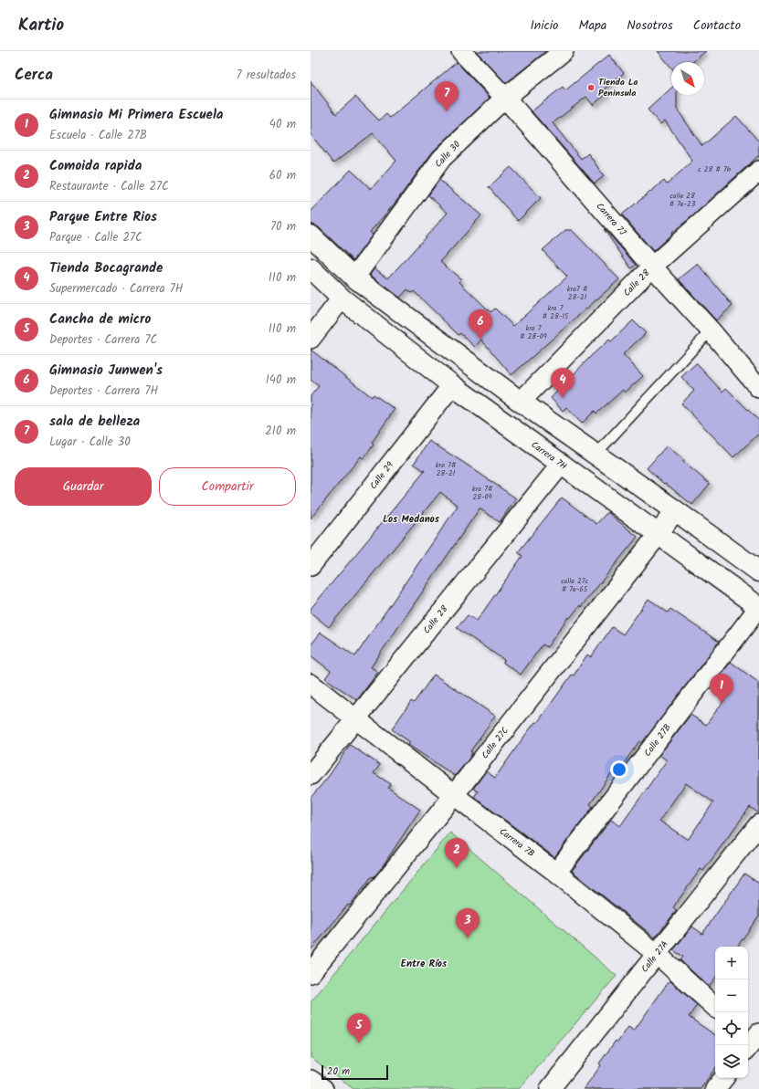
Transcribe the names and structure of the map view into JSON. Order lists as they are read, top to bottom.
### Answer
{
  "streets": {
    "street": [
      "Calle 30",
      "Carrera 7J",
      "Calle 28",
      "Carrera 7H",
      "Calle 29",
      "Calle 27B",
      "Calle 27C",
      "Carrera 7B",
      "Calle 27A"
    ]
  },
  "crossings": [
    ["Calle 30", "Carrera 7J"],
    ["Carrera 7J", "Calle 28"],
    ["Calle 28", "Carrera 7H"],
    ["Calle 28", "Carrera 7B"],
    ["Carrera 7H", "Calle 29"],
    ["Carrera 7H", "Calle 27B"],
    ["Carrera 7H", "Calle 27C"],
    ["Calle 27B", "Carrera 7B"],
    ["Calle 27C", "Carrera 7B"],
    ["Carrera 7B", "Calle 27A"]
  ],
  "districts": ["Los Medanos", "Entre Ríos"],
  "places": ["Tienda La Peninsula"],
  "house_numbers": [
    "c 28 # 7h",
    "calle 28 # 7e-23",
    "kra7 # 28-21",
    "kra 7 # 28-15",
    "kra 7 # 28-09",
    "kra 7# 28-21",
    "kra 7# 28-09",
    "calle 27c # 7e-65"
  ],
  "scale_bar": "20 m",
  "north": "bottom right",
  "page": {
    "header": "Kartio",
    "nav": [
      "Inicio",
      "Mapa",
      "Nosotros",
      "Contacto"
    ],
    "heading": ["Cerca", "7 resultados"],
    "pins": [
      "7",
      "6",
      "4",
      "1",
      "2",
      "3",
      "5"
    ],
    "list": [
      {
        "mark": "1",
        "name": "Gimnasio Mi Primera Escuela",
        "note": "Escuela · Calle 27B",
        "value": "40 m"
      },
      {
        "mark": "2",
        "name": "Comoida rapida",
        "note": "Restaurante · Calle 27C",
        "value": "60 m"
      },
      {
        "mark": "3",
        "name": "Parque Entre Rios",
        "note": "Parque · Calle 27C",
        "value": "70 m"
      },
      {
        "mark": "4",
        "name": "Tienda Bocagrande",
        "note": "Supermercado · Carrera 7H",
        "value": "110 m"
      },
      {
        "mark": "5",
        "name": "Cancha de micro",
        "note": "Deportes · Carrera 7C",
        "value": "110 m"
      },
      {
        "mark": "6",
        "name": "Gimnasio Junwen's",
        "note": "Deportes · Carrera 7H",
        "value": "140 m"
      },
      {
        "mark": "7",
        "name": "sala de belleza",
        "note": "Lugar · Calle 30",
        "value": "210 m"
      }
    ],
    "buttons": ["Guardar", "Compartir"],
    "map_buttons": ["+", "−"],
    "scale": "20 m"
  }
}
